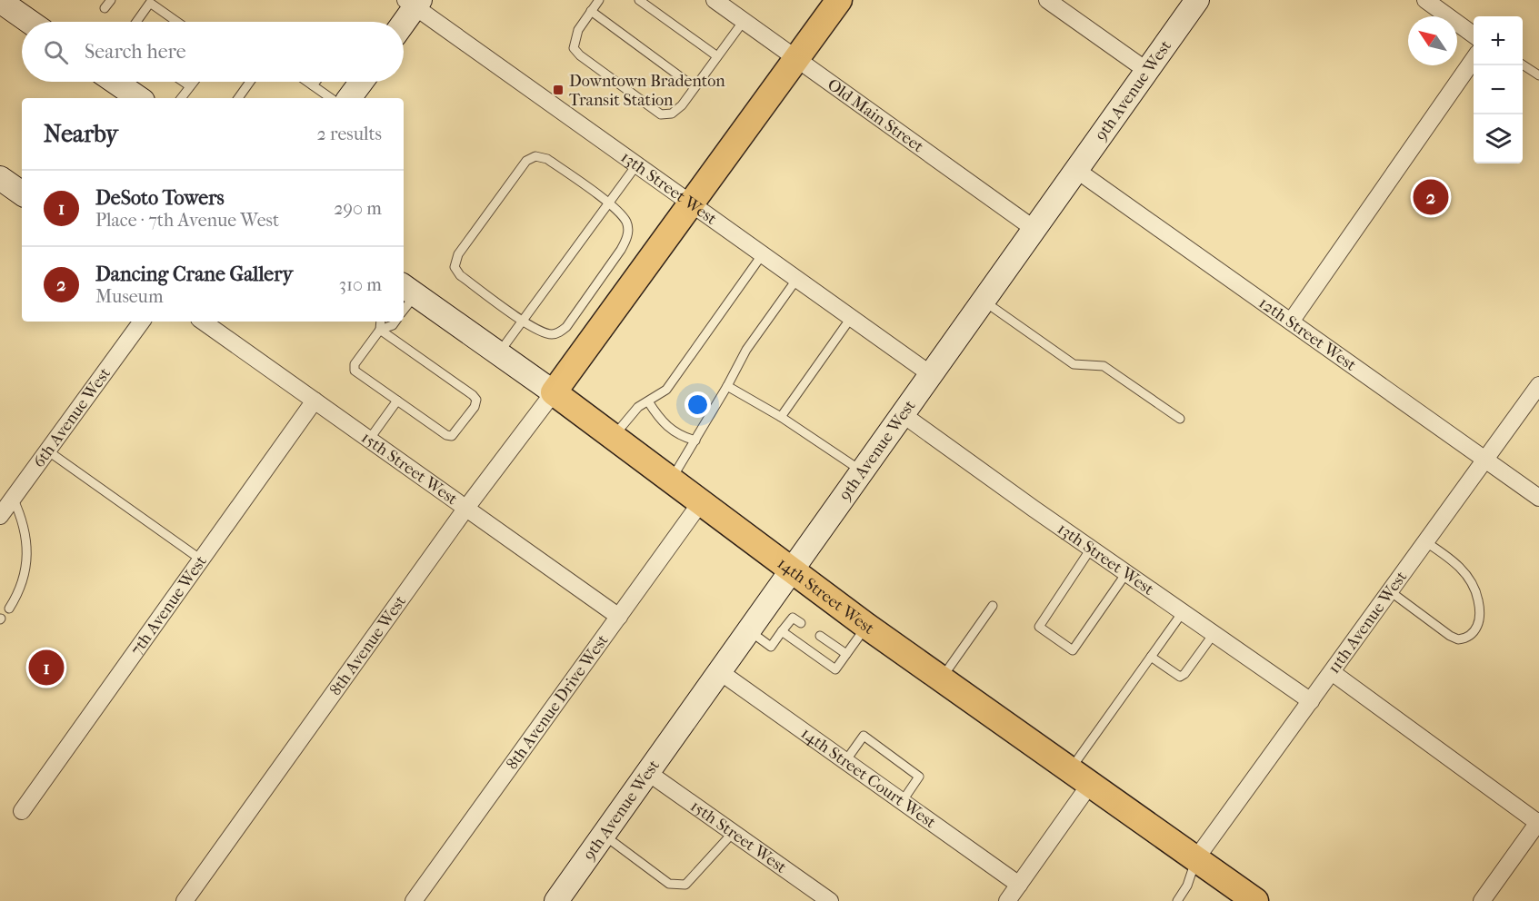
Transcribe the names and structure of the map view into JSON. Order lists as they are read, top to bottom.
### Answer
{
  "streets": {
    "main road": ["14th Street West"],
    "street": [
      "9th Avenue West",
      "Old Main Street",
      "13th Street West",
      "12th Street West",
      "6th Avenue West",
      "15th Street West",
      "7th Avenue West",
      "11th Avenue West",
      "8th Avenue West",
      "8th Avenue Drive West",
      "14th Street Court West"
    ]
  },
  "crossings": [
    ["9th Avenue West", "Old Main Street"],
    ["9th Avenue West", "13th Street West"],
    ["9th Avenue West", "12th Street West"],
    ["9th Avenue West", "15th Street West"],
    ["9th Avenue West", "14th Street West"],
    ["9th Avenue West", "14th Street Court West"],
    ["13th Street West", "11th Avenue West"],
    ["12th Street West", "11th Avenue West"],
    ["15th Street West", "7th Avenue West"],
    ["15th Street West", "8th Avenue West"],
    ["15th Street West", "8th Avenue Drive West"],
    ["14th Street West", "11th Avenue West"],
    ["14th Street West", "8th Avenue West"],
    ["14th Street West", "8th Avenue Drive West"]
  ],
  "places": {
    "transit": ["Downtown Bradenton Transit Station"]
  },
  "north": "top left",
  "page": {
    "map_buttons": ["+", "−"],
    "search": "Search here",
    "heading": ["Nearby", "2 results"],
    "list": [
      {
        "mark": "1",
        "name": "DeSoto Towers",
        "note": "Place · 7th Avenue West",
        "value": "290 m"
      },
      {
        "mark": "2",
        "name": "Dancing Crane Gallery",
        "note": "Museum",
        "value": "310 m"
      }
    ],
    "pins": ["2", "1"]
  }
}
